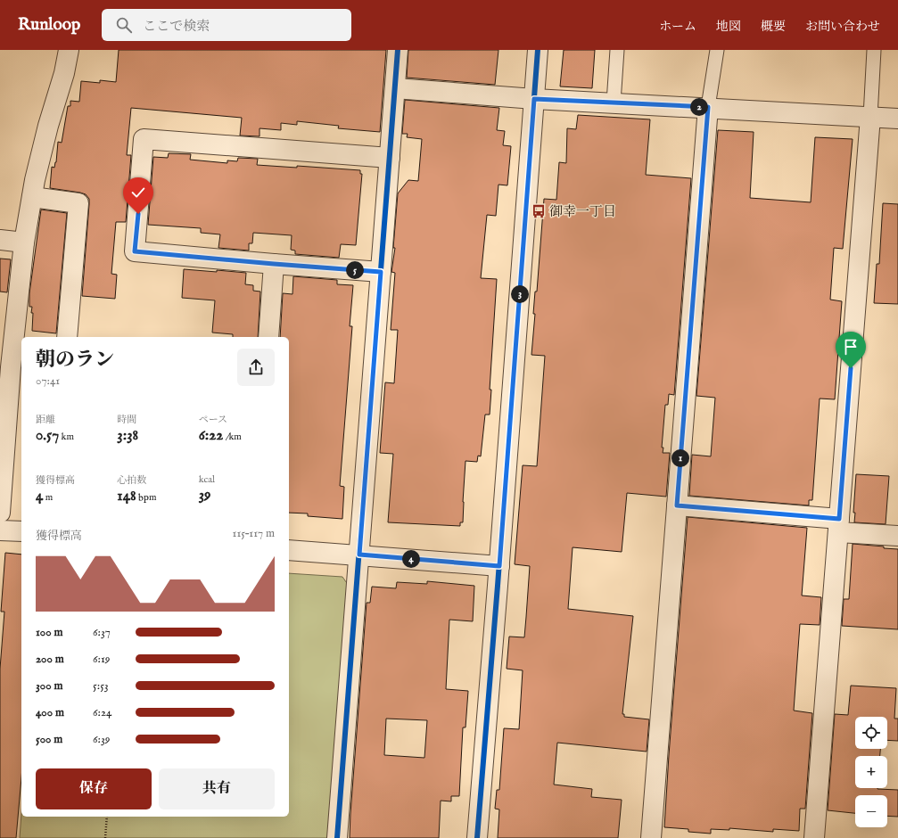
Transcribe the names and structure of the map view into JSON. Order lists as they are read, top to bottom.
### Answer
{
  "places": {
    "bus stop": ["御幸一丁目"]
  },
  "page": {
    "header": "Runloop",
    "search": "ここで検索",
    "nav": [
      "ホーム",
      "地図",
      "概要",
      "お問い合わせ"
    ],
    "pins": [
      "2",
      "5",
      "3",
      "1",
      "4"
    ],
    "heading": ["朝のラン", "07:41"],
    "stats": [
      ["距離", "0.57 km"],
      ["時間", "3:38"],
      ["ペース", "6:22 /km"],
      ["獲得標高", "4 m"],
      ["心拍数", "148 bpm"],
      ["kcal", "39"]
    ],
    "chart": ["獲得標高", "115–117 m"],
    "list": [
      {
        "name": "100 m",
        "note": "6:37"
      },
      {
        "name": "200 m",
        "note": "6:19"
      },
      {
        "name": "300 m",
        "note": "5:53"
      },
      {
        "name": "400 m",
        "note": "6:24"
      },
      {
        "name": "500 m",
        "note": "6:39"
      }
    ],
    "map_buttons": ["+", "−"],
    "buttons": ["保存", "共有"]
  }
}
